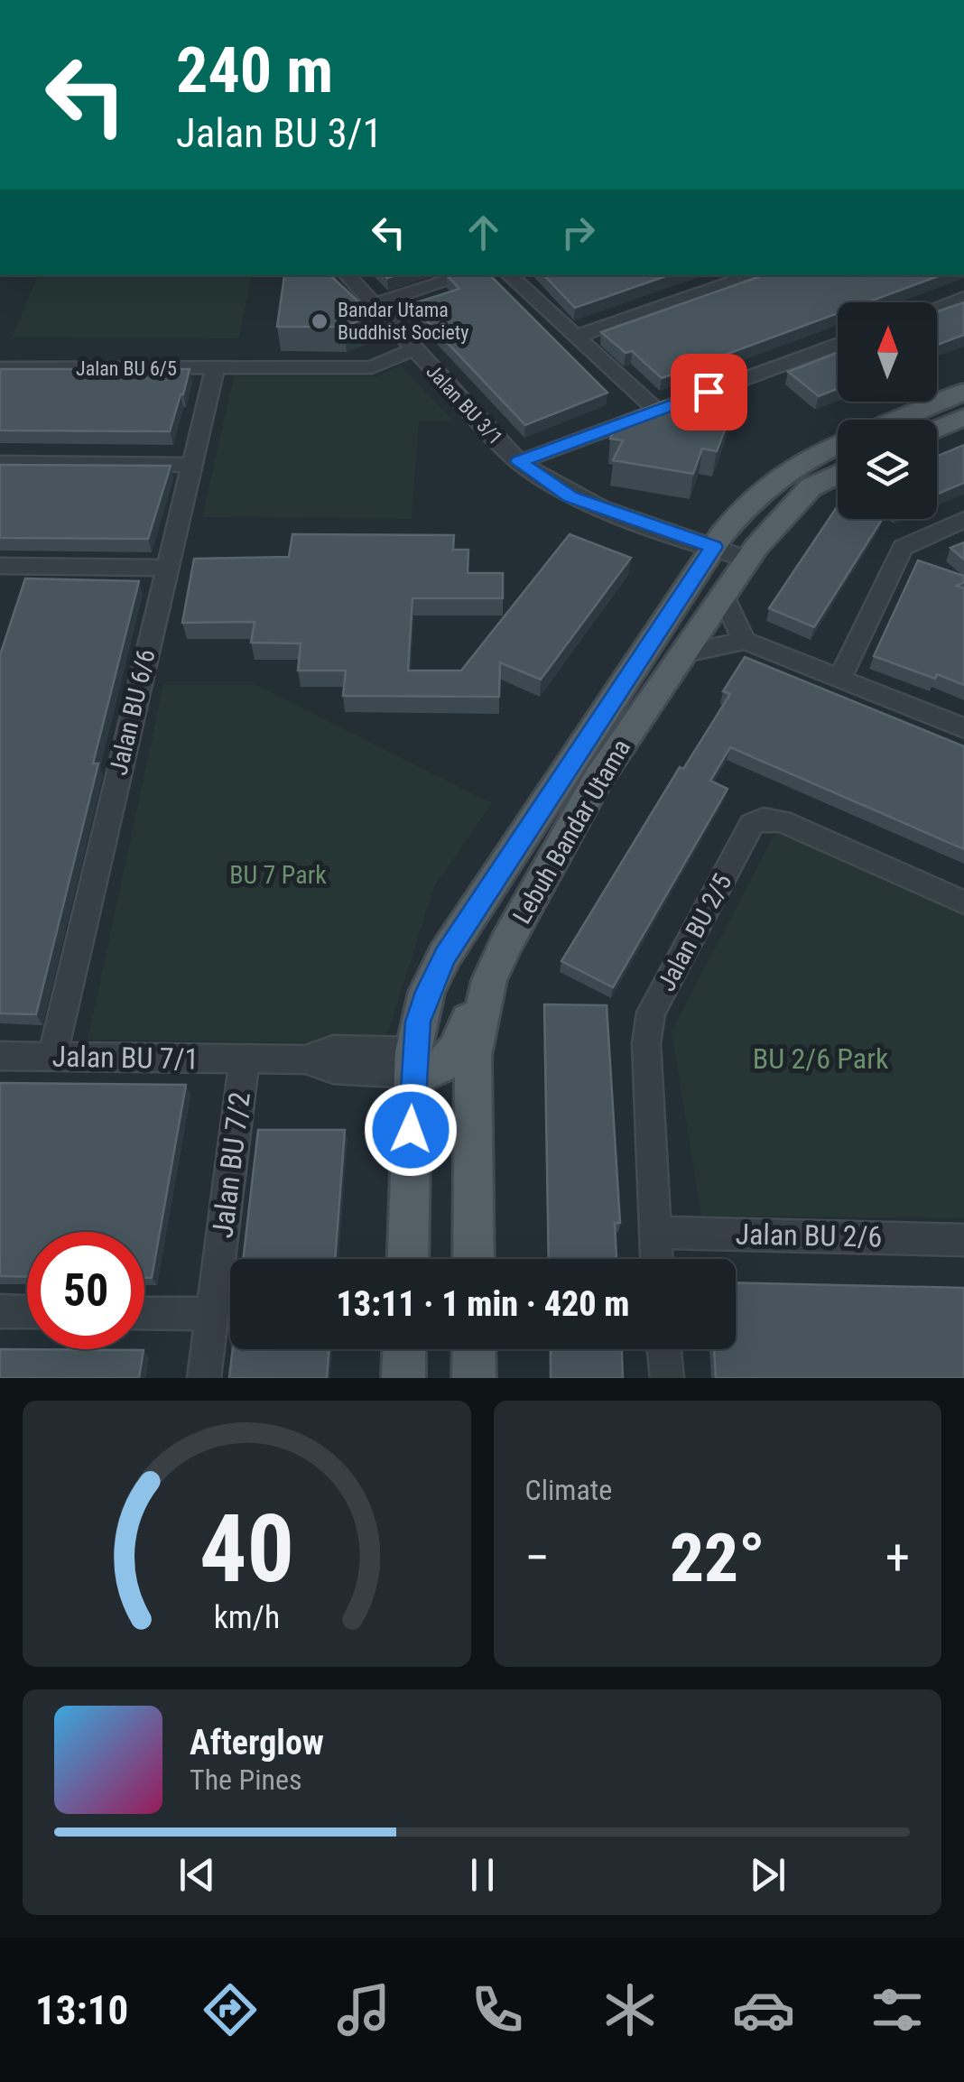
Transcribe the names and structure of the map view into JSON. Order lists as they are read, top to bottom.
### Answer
{
  "streets": {
    "main road": ["Lebuh Bandar Utama"],
    "street": [
      "Jalan BU 6/5",
      "Jalan BU 3/1",
      "Jalan BU 6/6",
      "Jalan BU 2/5",
      "Jalan BU 7/1",
      "Jalan BU 7/2",
      "Jalan BU 2/6"
    ]
  },
  "crossings": [
    ["Jalan BU 6/5", "Jalan BU 3/1"],
    ["Jalan BU 6/5", "Jalan BU 6/6"],
    ["Jalan BU 3/1", "Lebuh Bandar Utama"],
    ["Jalan BU 6/6", "Jalan BU 7/1"],
    ["Lebuh Bandar Utama", "Jalan BU 7/1"],
    ["Jalan BU 2/5", "Jalan BU 2/6"],
    ["Jalan BU 7/1", "Jalan BU 7/2"]
  ],
  "parks": ["BU 7 Park", "BU 2/6 Park"],
  "places": ["Bandar Utama Buddhist Society"],
  "north": "top",
  "page": {
    "turn": ["240 m", "Jalan BU 3/1"],
    "limit": "50",
    "trip": "13:11 · 1 min · 420 m",
    "tile": "Climate",
    "heat": ["−", "22°", "+"],
    "song": ["Afterglow", "The Pines"],
    "tabs": "13:10",
    "gauge": ["40", "km/h"]
  }
}
